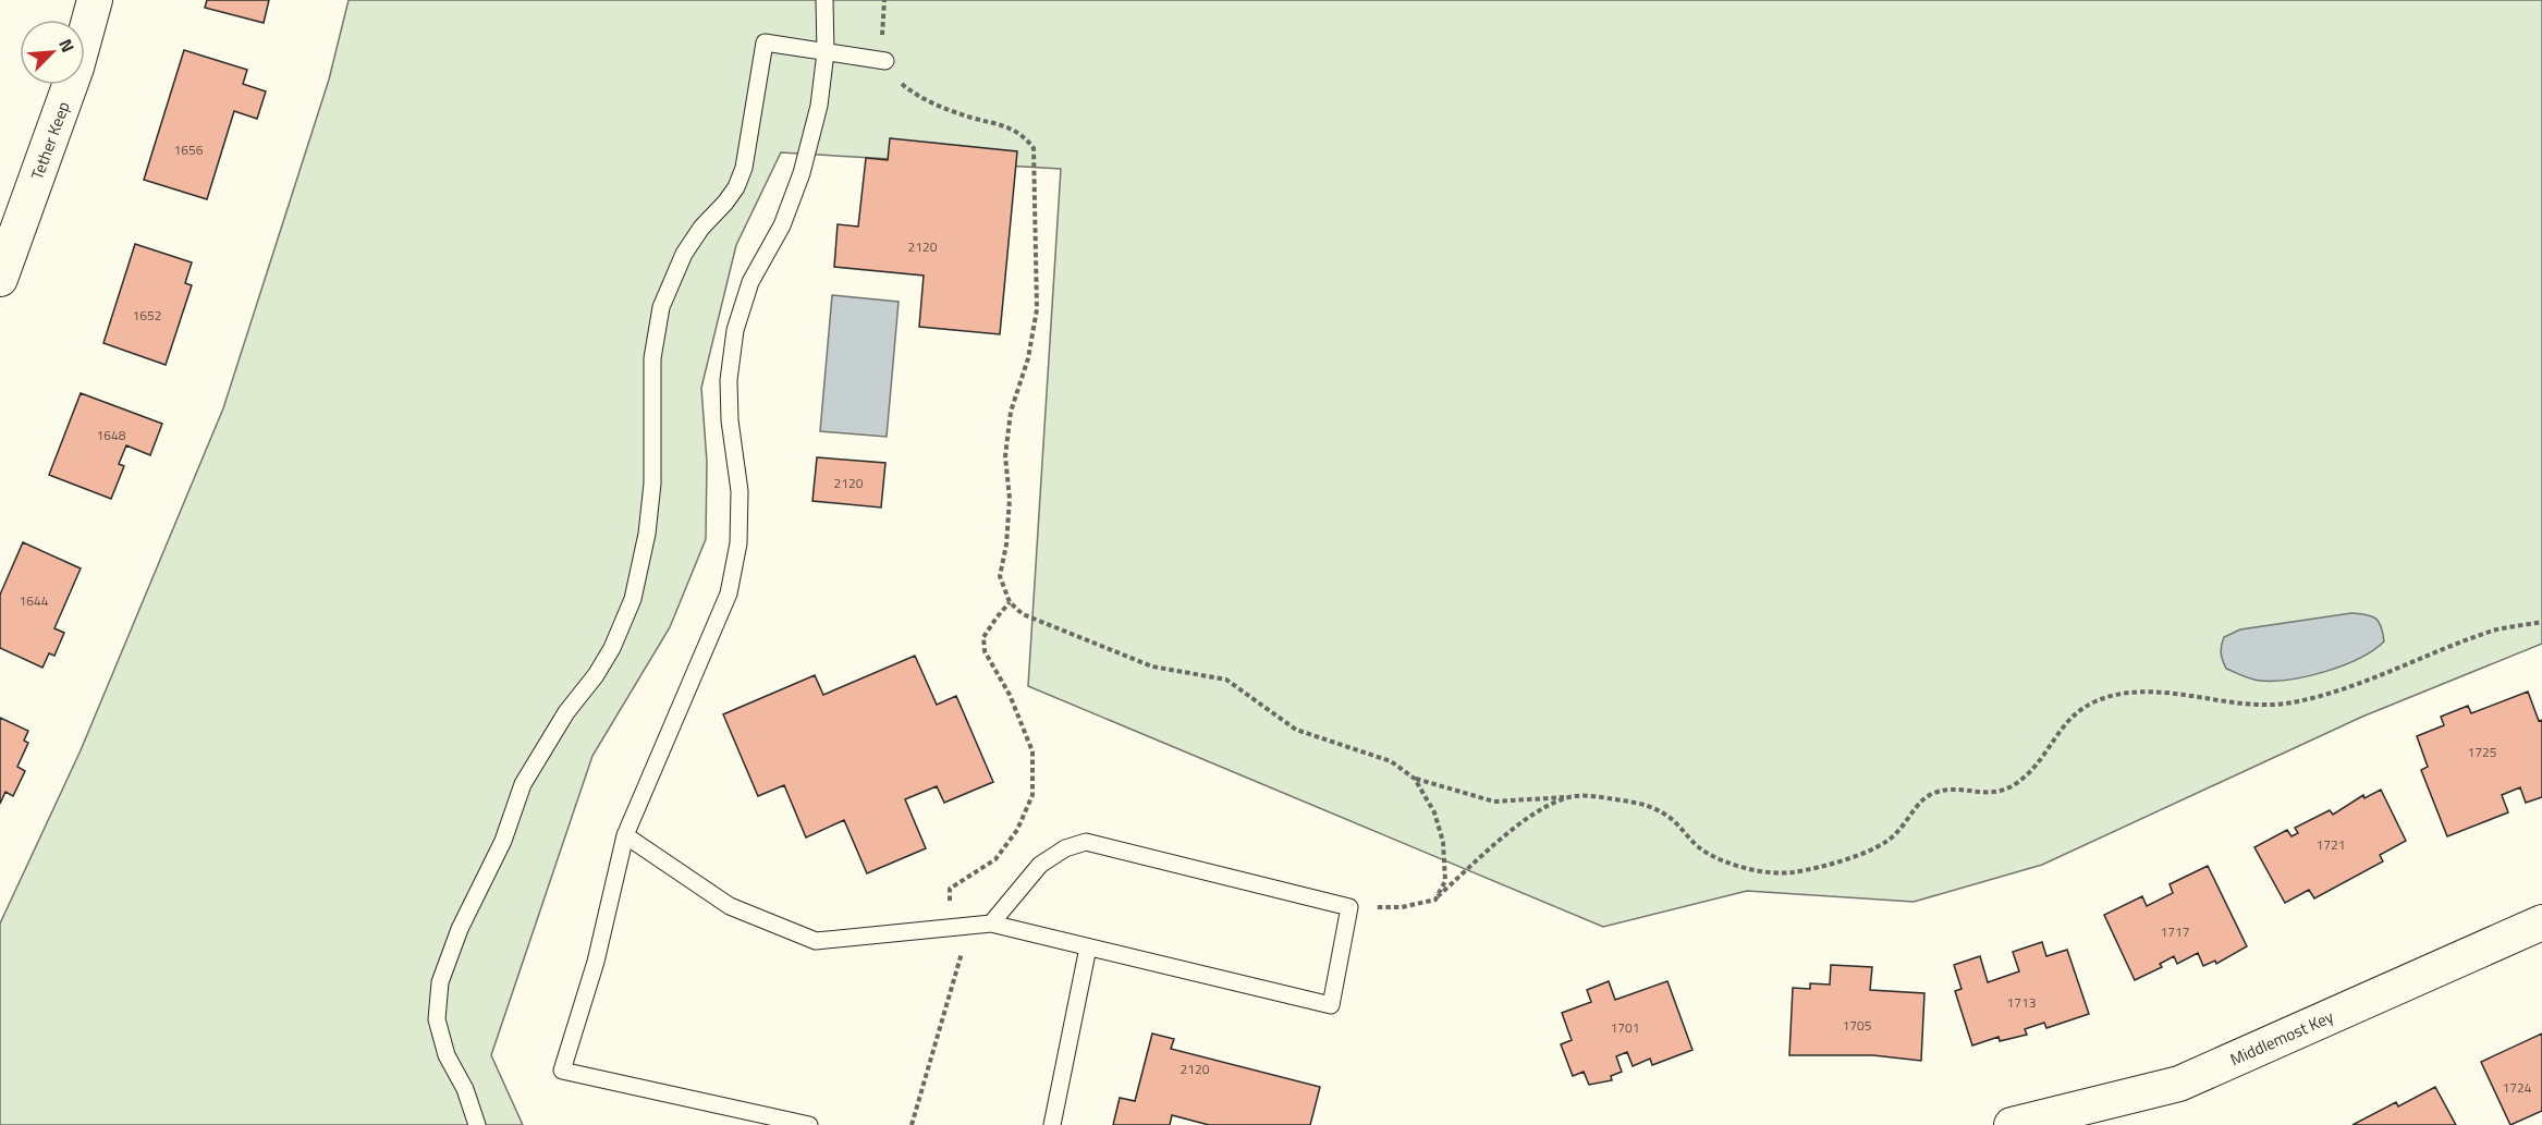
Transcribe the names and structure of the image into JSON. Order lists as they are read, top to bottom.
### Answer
{
  "streets": {
    "street": ["Tether Keep", "Middlemost Key"]
  },
  "house_numbers": [
    "1656",
    "2120",
    "1652",
    "1648",
    "2120",
    "1644",
    "1725",
    "1721",
    "1717",
    "1713",
    "1705",
    "1701",
    "2120",
    "1724"
  ],
  "north": "top right"
}
